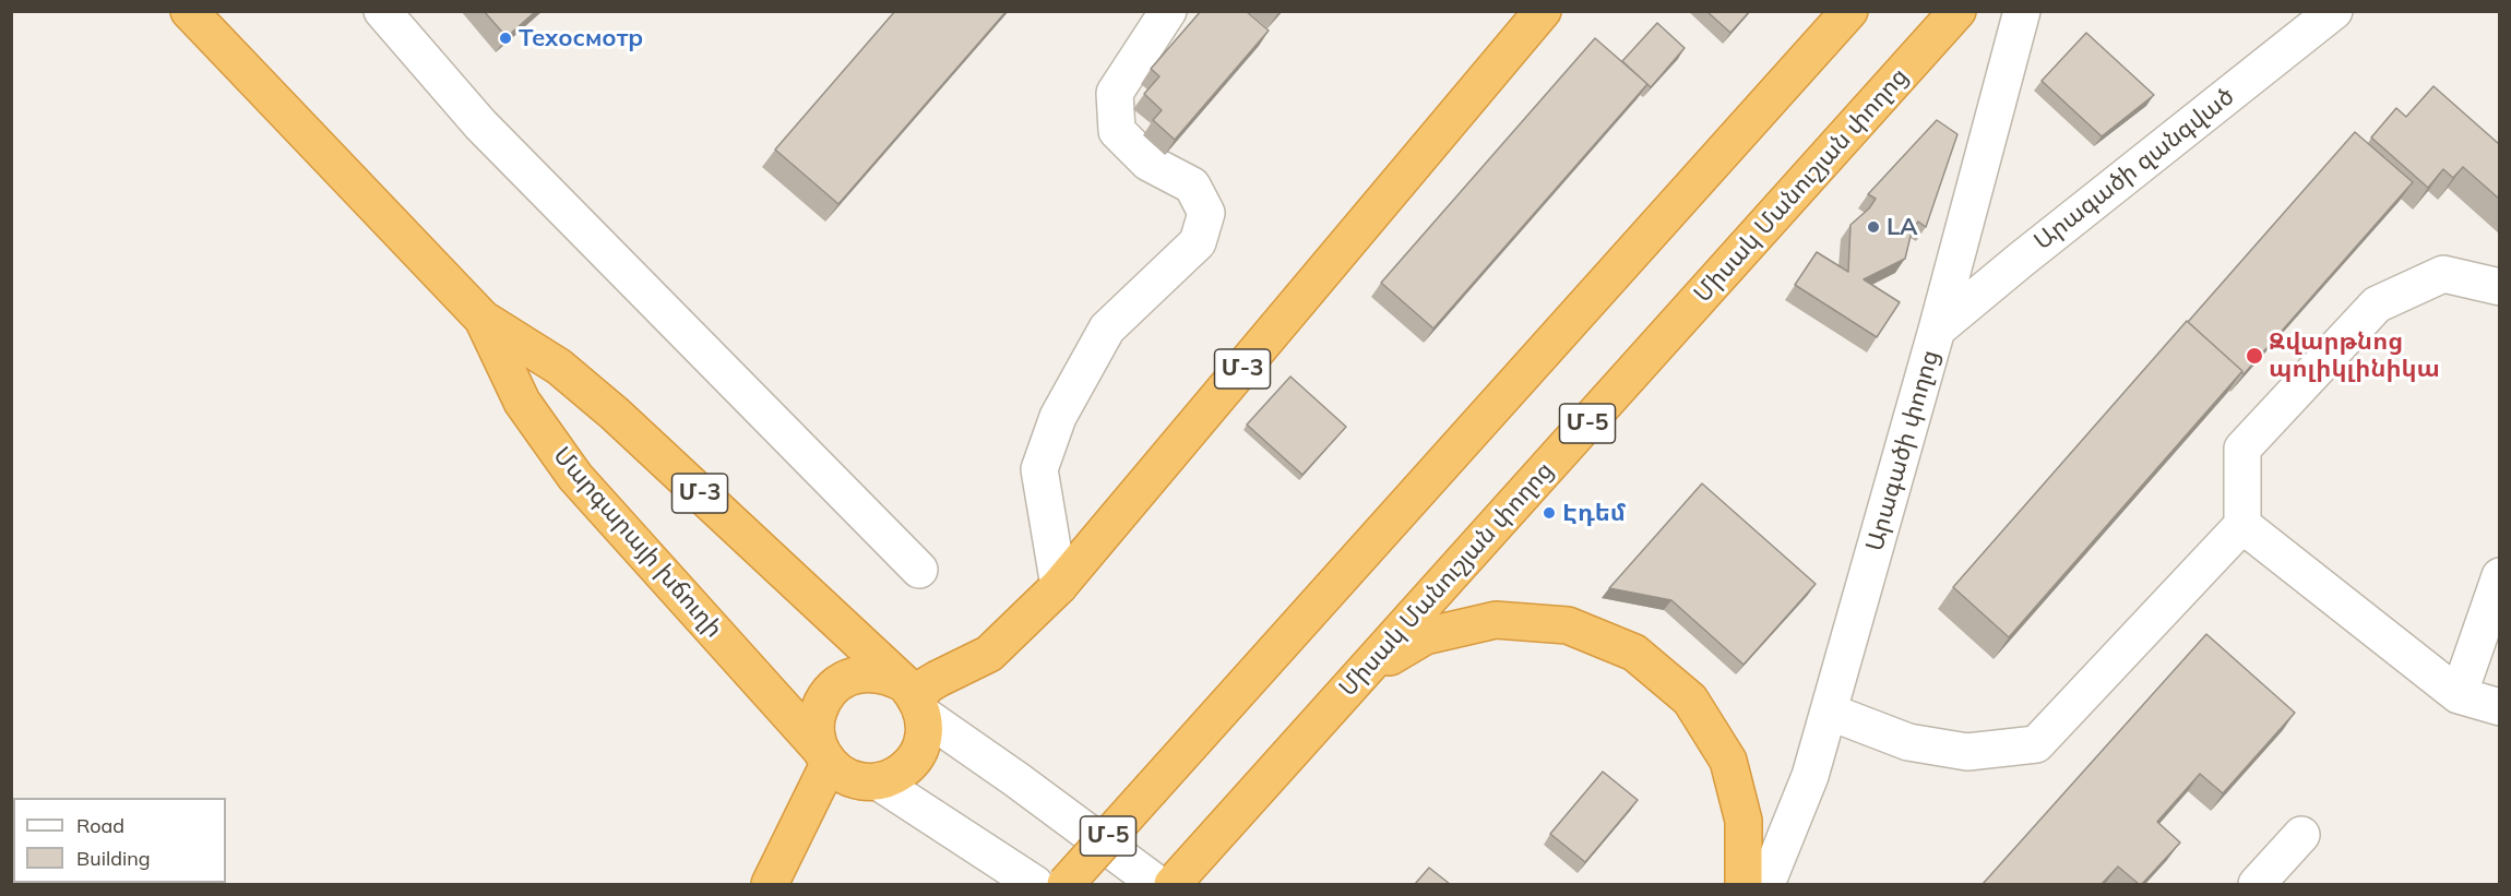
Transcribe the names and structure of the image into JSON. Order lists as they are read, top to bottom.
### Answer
{
  "streets": {
    "highway": [
      "Միսակ Մանուշյան փողոց",
      "Մ-3",
      "Մ-5",
      "Մարգարայի խճուղի"
    ],
    "street": ["Արագածի զանգված", "Արագածի փողոց"]
  },
  "crossings": [
    ["Արագածի զանգված", "Արագածի փողոց"],
    ["Մ-3", "Մարգարայի խճուղի"]
  ],
  "places": [
    "Техосмотр",
    "LA",
    "Զվարթնոց պոլիկլինիկա",
    "Էդեմ"
  ],
  "legend": ["Road", "Building"]
}
